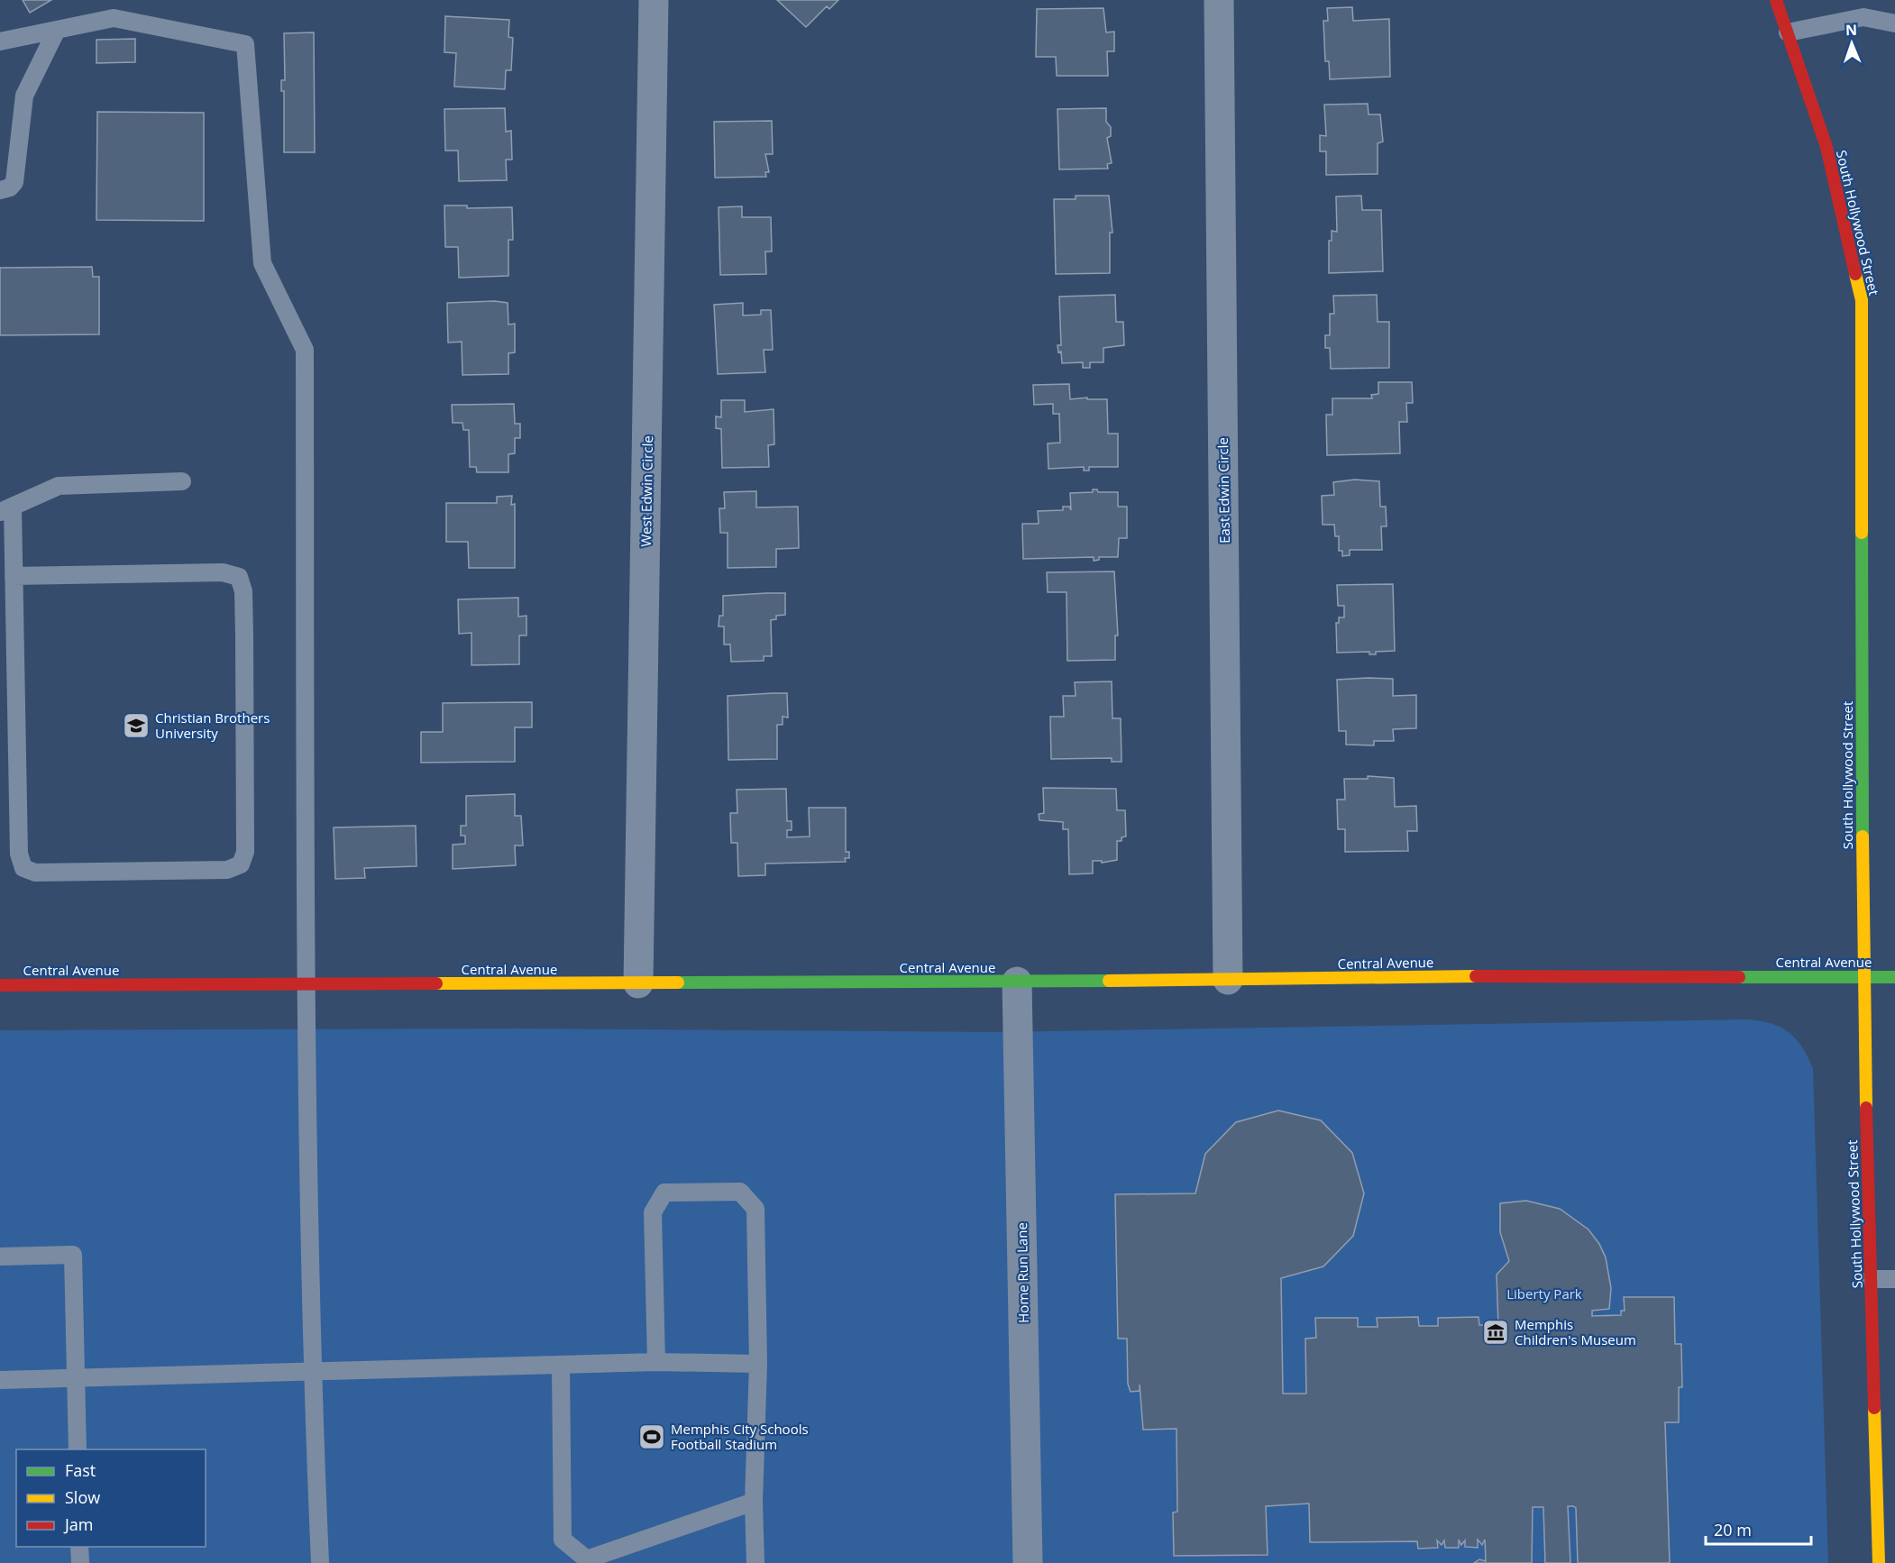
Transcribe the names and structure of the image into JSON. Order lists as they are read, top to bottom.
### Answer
{
  "streets": {
    "main road": ["South Hollywood Street", "Central Avenue"],
    "street": ["East Edwin Circle", "West Edwin Circle", "Home Run Lane"]
  },
  "crossings": [
    ["South Hollywood Street", "Central Avenue"],
    ["East Edwin Circle", "Central Avenue"],
    ["West Edwin Circle", "Central Avenue"],
    ["Central Avenue", "Home Run Lane"]
  ],
  "parks": ["Liberty Park"],
  "places": {
    "school or university": ["Christian Brothers University"],
    "museum": ["Memphis Children's Museum"],
    "sports": ["Memphis City Schools Football Stadium"]
  },
  "legend": ["Fast", "Slow", "Jam"],
  "scale_bar": "20 m",
  "north": "top"
}
